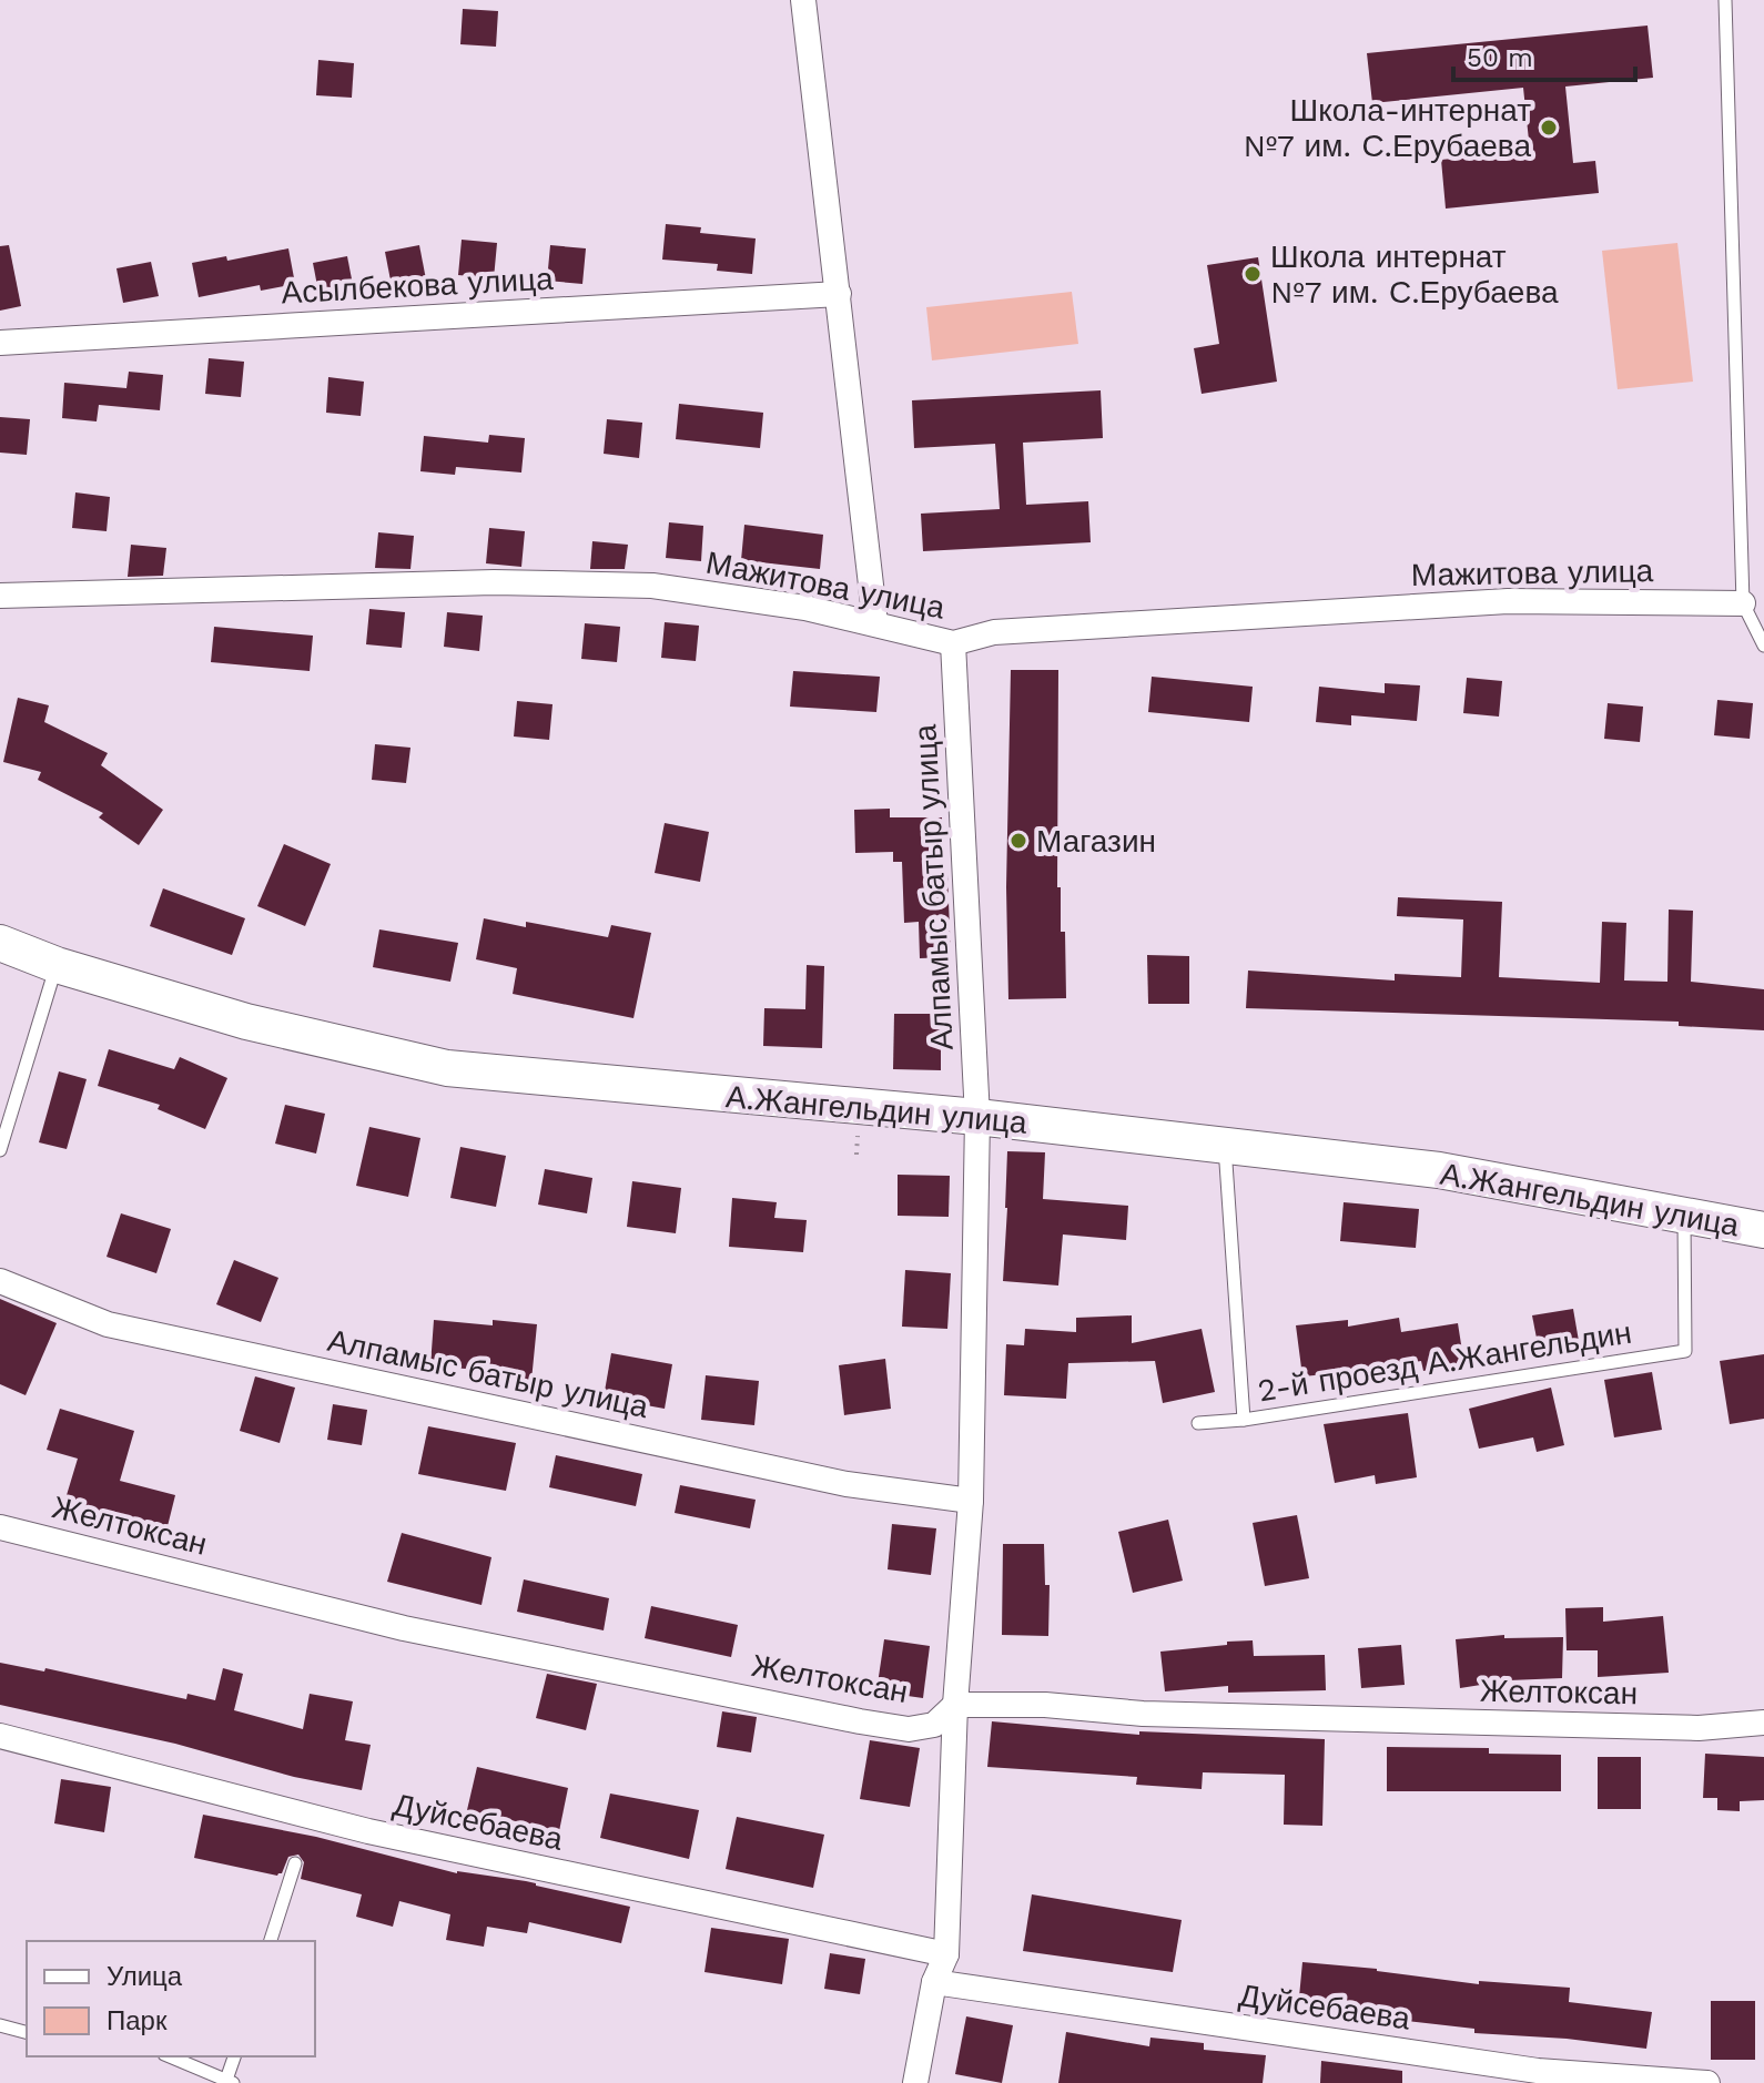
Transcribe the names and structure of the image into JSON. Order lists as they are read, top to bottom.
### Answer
{
  "streets": {
    "street": [
      "Асылбекова улица",
      "Мажитова улица",
      "Алпамыс батыр улица",
      "А.Жангельдин улица",
      "Желтоксан",
      "Дуйсебаева"
    ],
    "lane": ["2-й проезд А.Жангельдин"]
  },
  "crossings": [
    ["Мажитова улица", "Алпамыс батыр улица"],
    ["Алпамыс батыр улица", "А.Жангельдин улица"],
    ["Алпамыс батыр улица", "Желтоксан"],
    ["Алпамыс батыр улица", "Дуйсебаева"],
    ["А.Жангельдин улица", "2-й проезд А.Жангельдин"]
  ],
  "places": ["Школа-интернат №7 им. С.Ерубаева", "Школа интернат №7 им. С.Ерубаева", "Магазин"],
  "legend": ["Улица", "Парк"],
  "scale_bar": "50 m"
}
